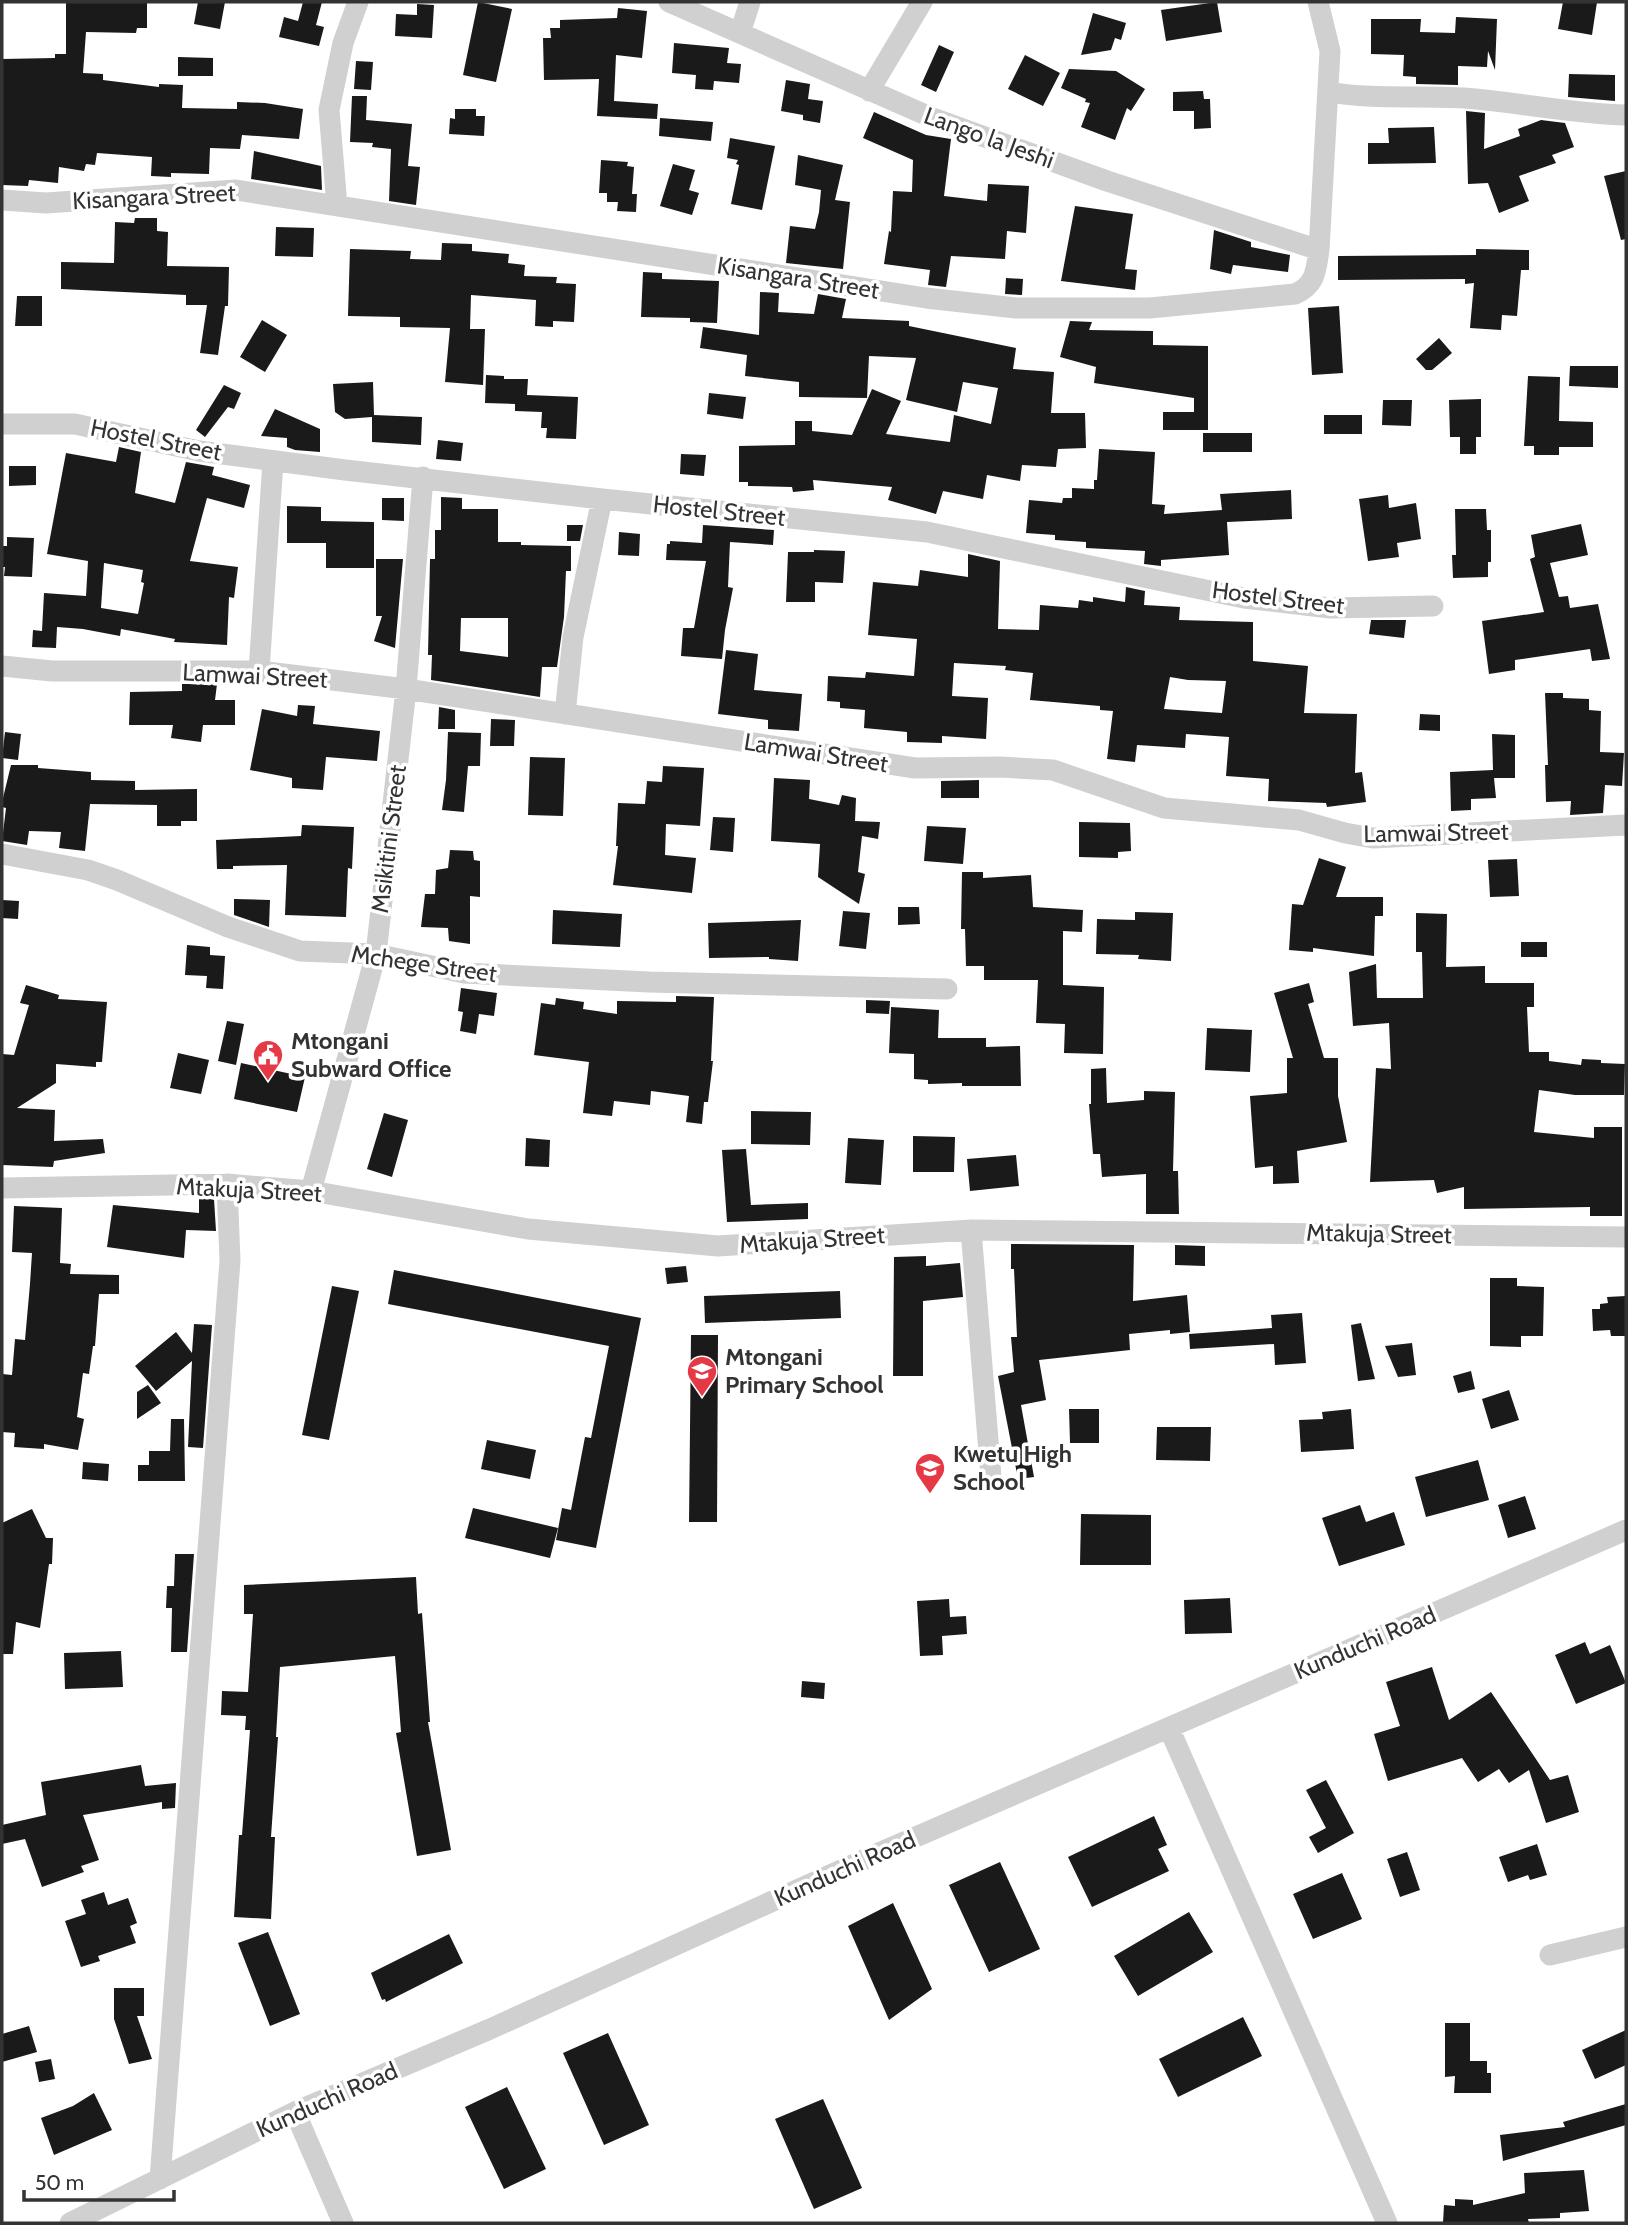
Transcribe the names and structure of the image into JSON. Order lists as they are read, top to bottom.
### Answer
{
  "streets": {
    "street": [
      "Lango la Jeshi",
      "Kisangara Street",
      "Hostel Street",
      "Lamwai Street",
      "Msikitini Street",
      "Mchege Street",
      "Mtakuja Street",
      "Kunduchi Road"
    ]
  },
  "crossings": [
    ["Lango la Jeshi", "Kisangara Street"],
    ["Hostel Street", "Msikitini Street"],
    ["Lamwai Street", "Msikitini Street"],
    ["Msikitini Street", "Mchege Street"],
    ["Msikitini Street", "Mtakuja Street"]
  ],
  "places": {
    "public building": ["Mtongani Subward Office"],
    "school or university": ["Mtongani Primary School", "Kwetu High School"]
  },
  "scale_bar": "50 m"
}
